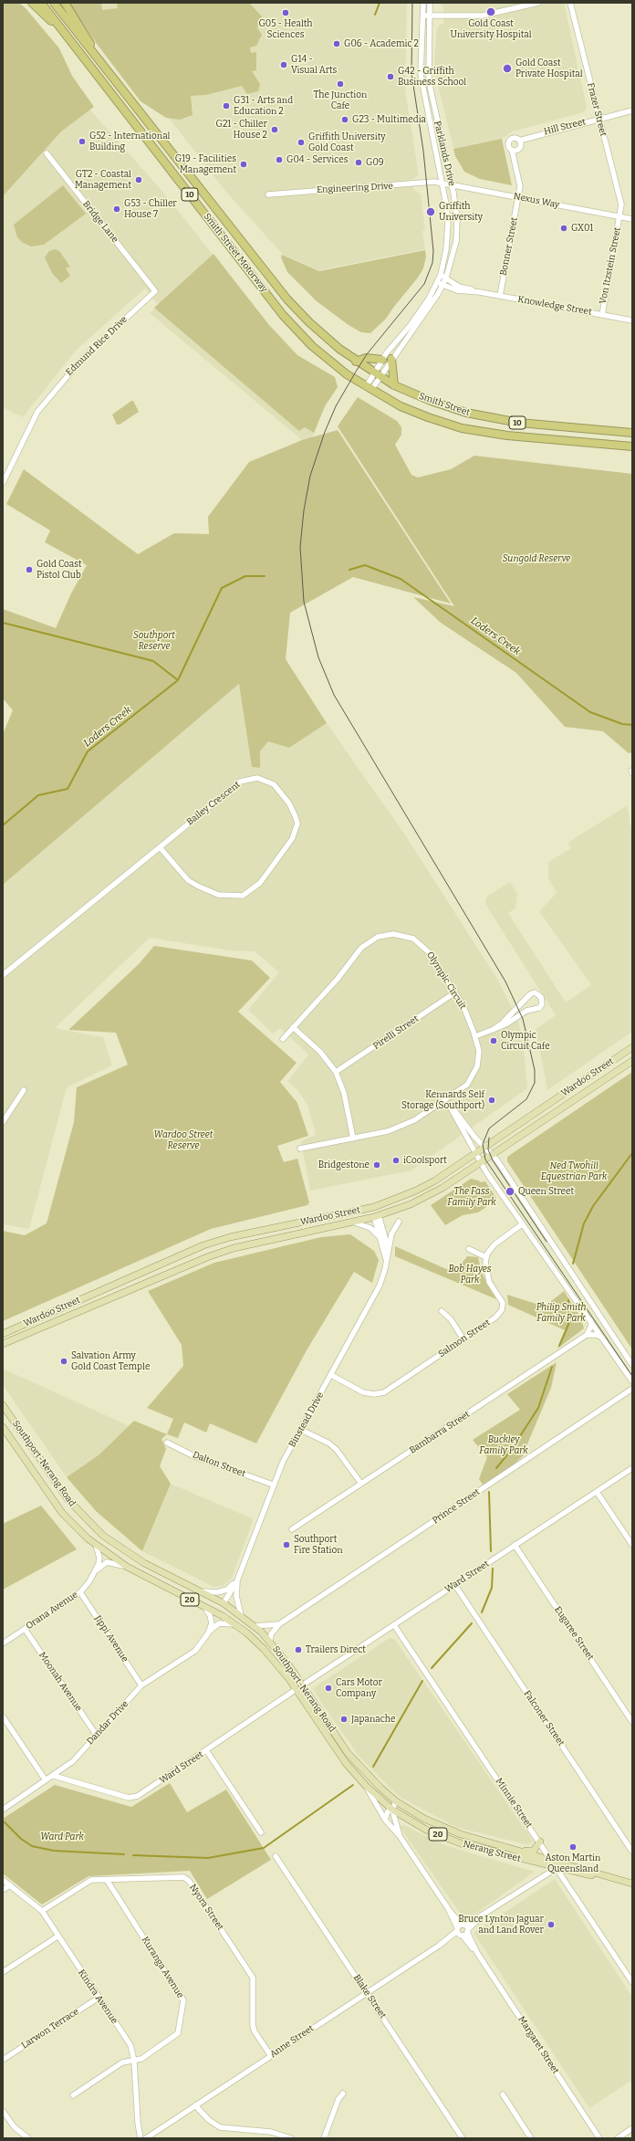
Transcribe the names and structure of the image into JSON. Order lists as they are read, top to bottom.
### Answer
{
  "streets": {
    "highway": ["10", "Smith Street Motorway", "Smith Street"],
    "main road": [
      "Wardoo Street",
      "Southport-Nerang Road",
      "20",
      "Nerang Street"
    ],
    "street": [
      "Frazer Street",
      "Hill Street",
      "Parklands Drive",
      "Engineering Drive",
      "Nexus Way",
      "Bridge Lane",
      "Bonner Street",
      "Von Itzstein Street",
      "Knowledge Street",
      "Edmund Rice Drive",
      "Bailey Crescent",
      "Olympic Circuit",
      "Pirelli Street",
      "Salmon Street",
      "Binstead Drive",
      "Bambarra Street",
      "Dalton Street",
      "Prince Street",
      "Ward Street",
      "Orana Avenue",
      "Eugaree Street",
      "Jippi Avenue",
      "Moonah Avenue",
      "Falconer Street",
      "Dandar Drive",
      "Minnie Street",
      "Nyora Street",
      "Kuranga Avenue",
      "Kindra Avenue",
      "Blake Street",
      "Larwon Terrace",
      "Anne Street",
      "Margaret Street"
    ]
  },
  "crossings": [
    ["Frazer Street", "Hill Street"],
    ["Frazer Street", "Nexus Way"],
    ["Frazer Street", "Von Itzstein Street"],
    ["Parklands Drive", "Engineering Drive"],
    ["Parklands Drive", "Nexus Way"],
    ["Parklands Drive", "Knowledge Street"],
    ["Parklands Drive", "Smith Street"],
    ["Engineering Drive", "Nexus Way"],
    ["Nexus Way", "Bonner Street"],
    ["Nexus Way", "Von Itzstein Street"],
    ["Bridge Lane", "Edmund Rice Drive"],
    ["Bonner Street", "Knowledge Street"],
    ["Smith Street Motorway", "Smith Street"],
    ["Von Itzstein Street", "Knowledge Street"],
    ["Olympic Circuit", "Pirelli Street"],
    ["Wardoo Street", "Binstead Drive"],
    ["Salmon Street", "Binstead Drive"],
    ["Binstead Drive", "Southport-Nerang Road"],
    ["Binstead Drive", "Dalton Street"],
    ["Southport-Nerang Road", "Prince Street"],
    ["Southport-Nerang Road", "Ward Street"],
    ["Southport-Nerang Road", "Orana Avenue"],
    ["Southport-Nerang Road", "Dandar Drive"],
    ["Southport-Nerang Road", "Nerang Street"],
    ["Southport-Nerang Road", "Margaret Street"],
    ["Ward Street", "Eugaree Street"],
    ["Ward Street", "Falconer Street"],
    ["Ward Street", "Dandar Drive"],
    ["Ward Street", "Minnie Street"],
    ["Orana Avenue", "Jippi Avenue"],
    ["Orana Avenue", "Moonah Avenue"],
    ["Jippi Avenue", "Dandar Drive"],
    ["Moonah Avenue", "Dandar Drive"],
    ["Minnie Street", "Nerang Street"],
    ["Minnie Street", "Anne Street"],
    ["Nerang Street", "Anne Street"],
    ["Nerang Street", "Margaret Street"],
    ["Nyora Street", "Kuranga Avenue"],
    ["Nyora Street", "Kindra Avenue"],
    ["Nyora Street", "Anne Street"],
    ["Kuranga Avenue", "Kindra Avenue"],
    ["Kindra Avenue", "Larwon Terrace"],
    ["Blake Street", "Anne Street"],
    ["Anne Street", "Margaret Street"]
  ],
  "water": ["Loders Creek"],
  "parks": [
    "Sungold Reserve",
    "Southport Reserve",
    "Wardoo Street Reserve",
    "Ned Twohill Equestrian Park",
    "The Fass Family Park",
    "Bob Hayes Park",
    "Philip Smith Family Park",
    "Buckley Family Park",
    "Ward Park"
  ],
  "places": [
    "Gold Coast University Hospital",
    "G05 - Health Sciences",
    "G06 - Academic 2",
    "G14 - Visual Arts",
    "Gold Coast Private Hospital",
    "G42 - Griffith Business School",
    "The Junction Cafe",
    "G31 - Arts and Education 2",
    "G23 - Multimedia",
    "G21 - Chiller House 2",
    "G52 - International Building",
    "Griffith University Gold Coast",
    "G04 - Services",
    "G09",
    "G19 - Facilities Management",
    "GT2 - Coastal Management",
    "G53 - Chiller House 7",
    "Griffith University",
    "GX01",
    "Gold Coast Pistol Club",
    "Olympic Circuit Cafe",
    "Kennards Self Storage (Southport)",
    "iCoolsport",
    "Bridgestone",
    "Queen Street",
    "Salvation Army Gold Coast Temple",
    "Southport Fire Station",
    "Trailers Direct",
    "Cars Motor Company",
    "Japanache",
    "Aston Martin Queensland",
    "Bruce Lynton Jaguar and Land Rover"
  ]
}
